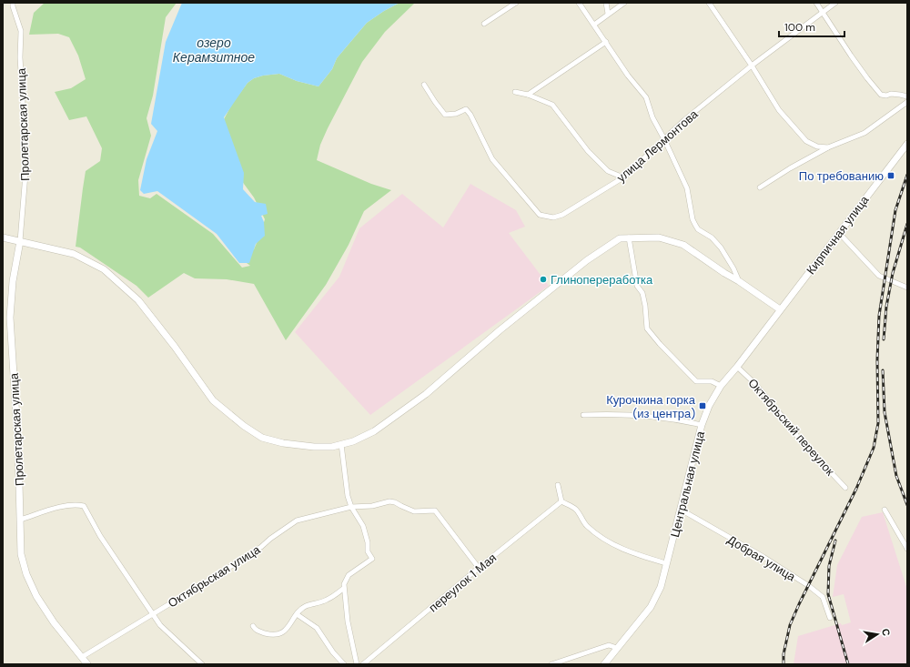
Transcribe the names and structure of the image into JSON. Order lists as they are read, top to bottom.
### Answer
{
  "streets": {
    "street": [
      "Пролетарская улица",
      "улица Лермонтова",
      "Кирпичная улица",
      "Октябрьский переулок",
      "Центральная улица",
      "Добрая улица",
      "Октябрьская улица",
      "переулок 1 Мая"
    ]
  },
  "crossings": [
    ["Пролетарская улица", "Октябрьская улица"],
    ["Кирпичная улица", "Центральная улица"],
    ["Октябрьский переулок", "Центральная улица"],
    ["Центральная улица", "Добрая улица"],
    ["Октябрьская улица", "переулок 1 Мая"]
  ],
  "water": ["озеро Керамзитное"],
  "places": {
    "transit": ["По требованию", "Курочкина горка (из центра)"],
    "other": ["Глинопереработка"]
  },
  "scale_bar": "100 m",
  "north": "right"
}
